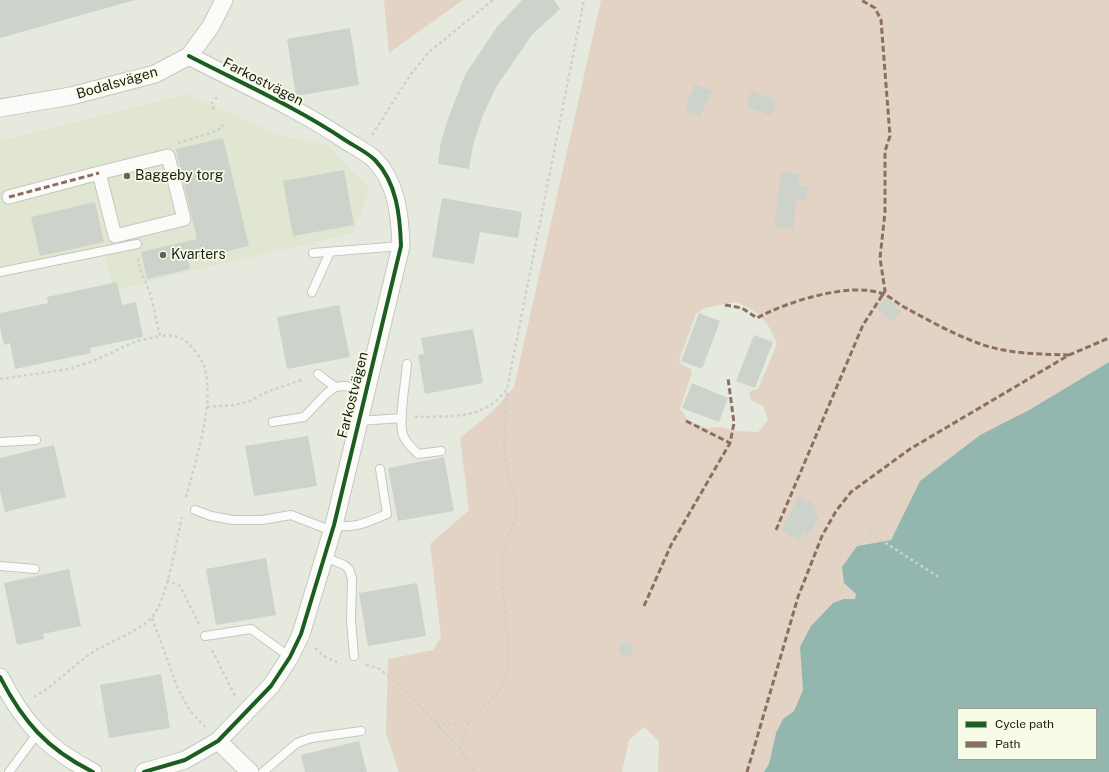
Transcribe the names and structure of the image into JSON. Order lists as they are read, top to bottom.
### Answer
{
  "streets": {
    "street": ["Farkostvägen", "Bodalsvägen"]
  },
  "crossings": [
    ["Farkostvägen", "Bodalsvägen"]
  ],
  "places": ["Baggeby torg", "Kvarters"],
  "legend": ["Cycle path", "Path"]
}
